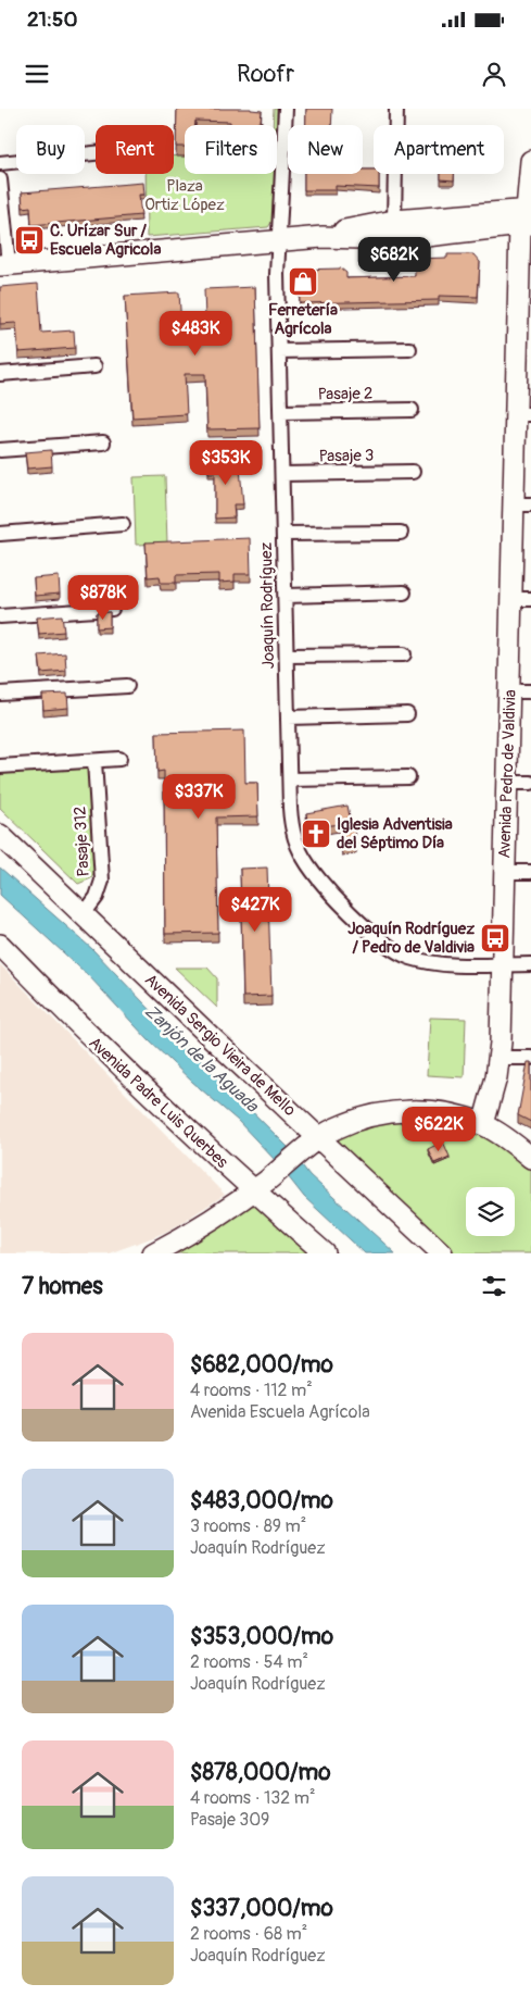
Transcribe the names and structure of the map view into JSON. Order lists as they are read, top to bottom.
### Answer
{
  "streets": {
    "main road": ["Avenida Pedro de Valdivia", "Avenida Sergio Vieira de Mello", "Avenida Padre Luis Querbes"],
    "street": [
      "Pasaje 2",
      "Pasaje 3",
      "Joaquín Rodríguez",
      "Pasaje 312"
    ]
  },
  "crossings": [
    ["Pasaje 2", "Joaquín Rodríguez"],
    ["Pasaje 3", "Joaquín Rodríguez"],
    ["Joaquín Rodríguez", "Avenida Pedro de Valdivia"],
    ["Pasaje 312", "Avenida Sergio Vieira de Mello"]
  ],
  "water": ["Zanjón de la Aguada"],
  "parks": ["Plaza Ortiz López"],
  "places": {
    "bus stop": ["C. Urízar Sur / Escuela Agricola", "Joaquín Rodríguez / Pedro de Valdivia"],
    "shop": ["Ferretería Agrícola"],
    "church": ["Iglesia Adventisia del Séptimo Día"]
  },
  "page": {
    "status": "21:50",
    "header": "Roofr",
    "chip": [
      "Buy",
      "Rent",
      "Filters",
      "New",
      "Apartment"
    ],
    "price": [
      "$682K",
      "$483K",
      "$353K",
      "$878K",
      "$337K",
      "$427K",
      "$622K"
    ],
    "heading": "7 homes",
    "list": [
      {
        "name": "$682,000/mo",
        "note": "4 rooms · 112 m² · Avenida Escuela Agrícola"
      },
      {
        "name": "$483,000/mo",
        "note": "3 rooms · 89 m² · Joaquín Rodríguez"
      },
      {
        "name": "$353,000/mo",
        "note": "2 rooms · 54 m² · Joaquín Rodríguez"
      },
      {
        "name": "$878,000/mo",
        "note": "4 rooms · 132 m² · Pasaje 309"
      },
      {
        "name": "$337,000/mo",
        "note": "2 rooms · 68 m² · Joaquín Rodríguez"
      }
    ]
  }
}
